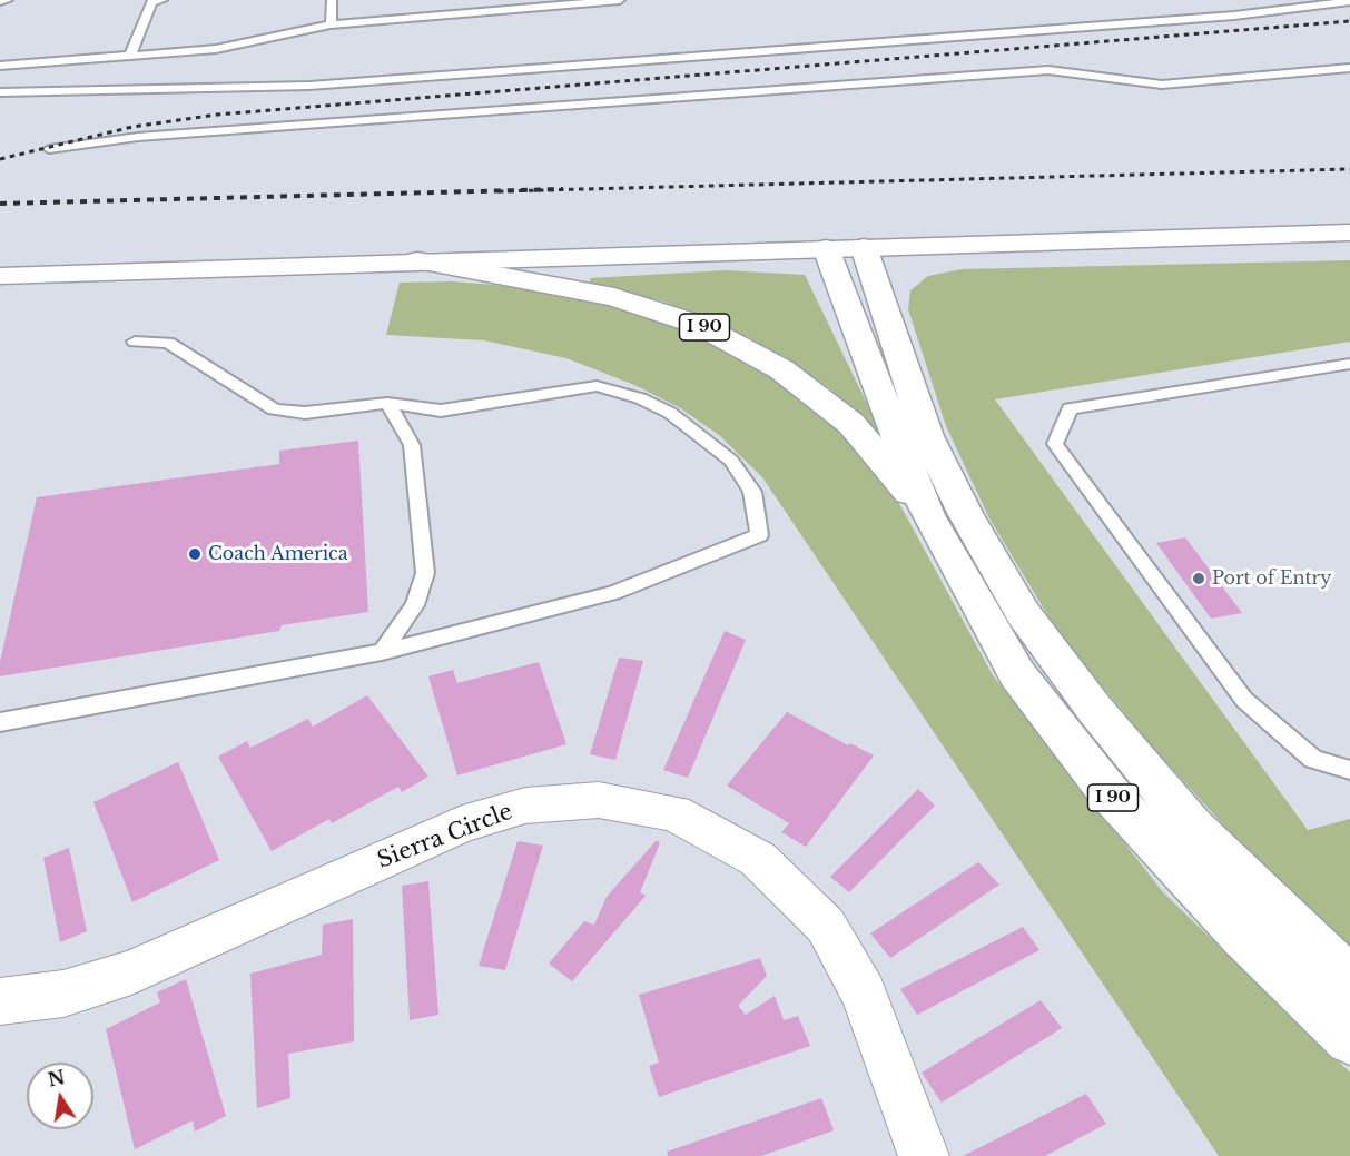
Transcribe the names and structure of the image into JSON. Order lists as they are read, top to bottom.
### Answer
{
  "streets": {
    "main road": ["I 90"],
    "street": ["Sierra Circle"]
  },
  "places": ["Coach America", "Port of Entry"],
  "north": "top"
}
